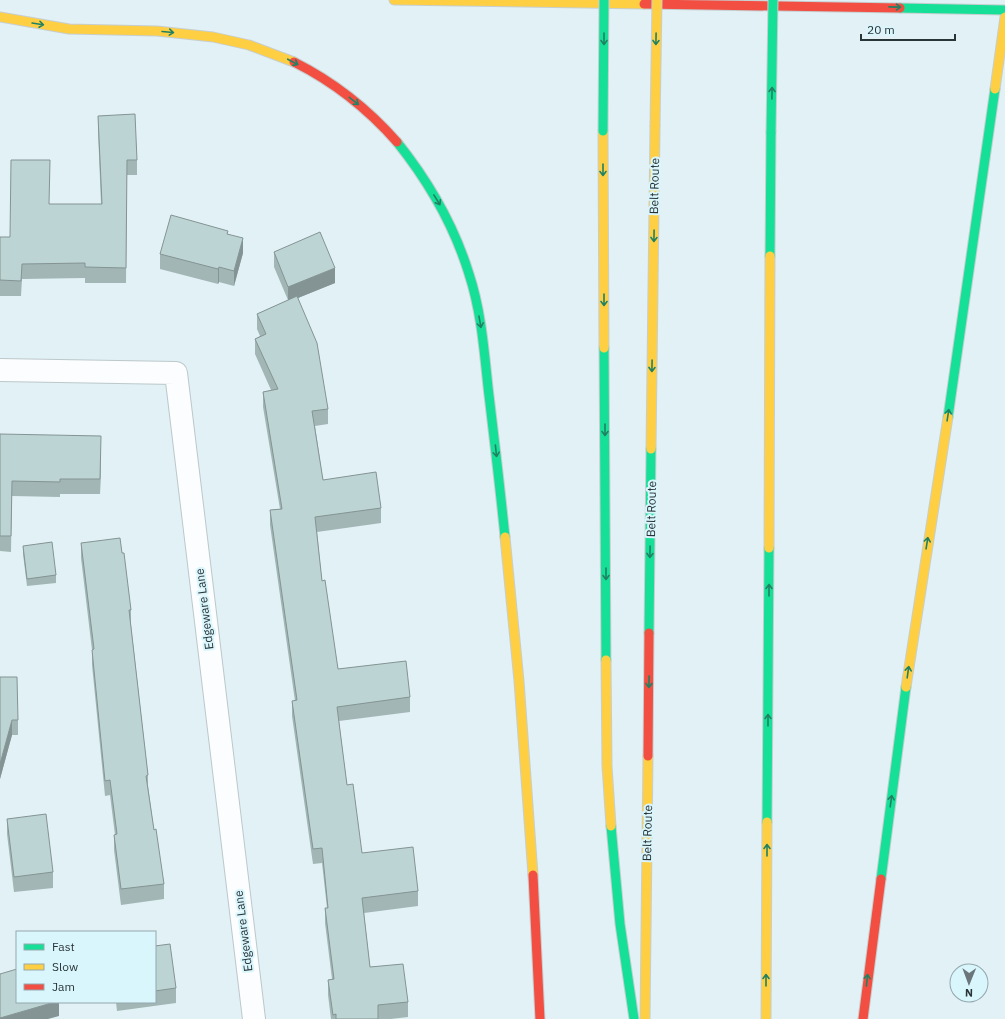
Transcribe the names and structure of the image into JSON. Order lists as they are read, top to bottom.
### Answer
{
  "streets": {
    "main road": ["Belt Route"],
    "street": ["Edgeware Lane"]
  },
  "legend": ["Fast", "Slow", "Jam"],
  "scale_bar": "20 m",
  "north": "bottom"
}
